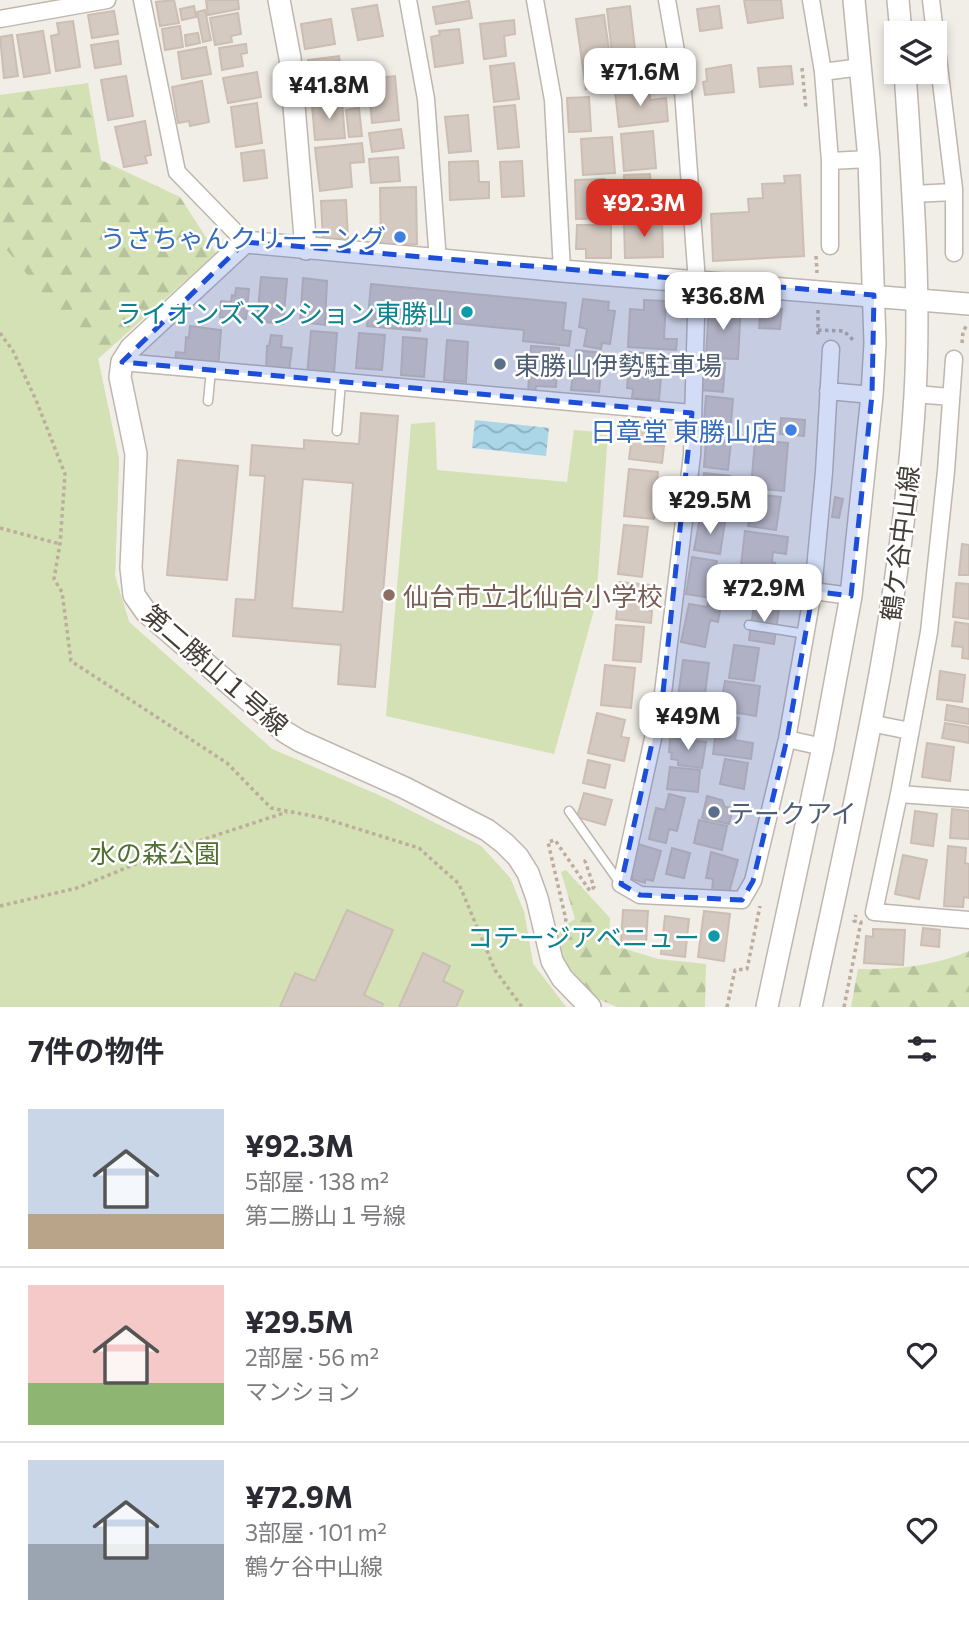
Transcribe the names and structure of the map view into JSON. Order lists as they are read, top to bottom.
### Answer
{
  "streets": {
    "street": ["鶴ケ谷中山線", "第二勝山１号線"]
  },
  "parks": ["水の森公園"],
  "places": [
    "うさちゃんクリーニング",
    "ライオンズマンション東勝山",
    "東勝山伊勢駐車場",
    "日章堂 東勝山店",
    "仙台市立北仙台小学校",
    "テークアイ",
    "コテージアベニュー"
  ],
  "page": {
    "price": [
      "¥71.6M",
      "¥41.8M",
      "¥92.3M",
      "¥36.8M",
      "¥29.5M",
      "¥72.9M",
      "¥49M"
    ],
    "heading": "7件の物件",
    "list": [
      {
        "name": "¥92.3M",
        "note": "5部屋 · 138 m² · 第二勝山１号線"
      },
      {
        "name": "¥29.5M",
        "note": "2部屋 · 56 m² · マンション"
      },
      {
        "name": "¥72.9M",
        "note": "3部屋 · 101 m² · 鶴ケ谷中山線"
      }
    ]
  }
}
